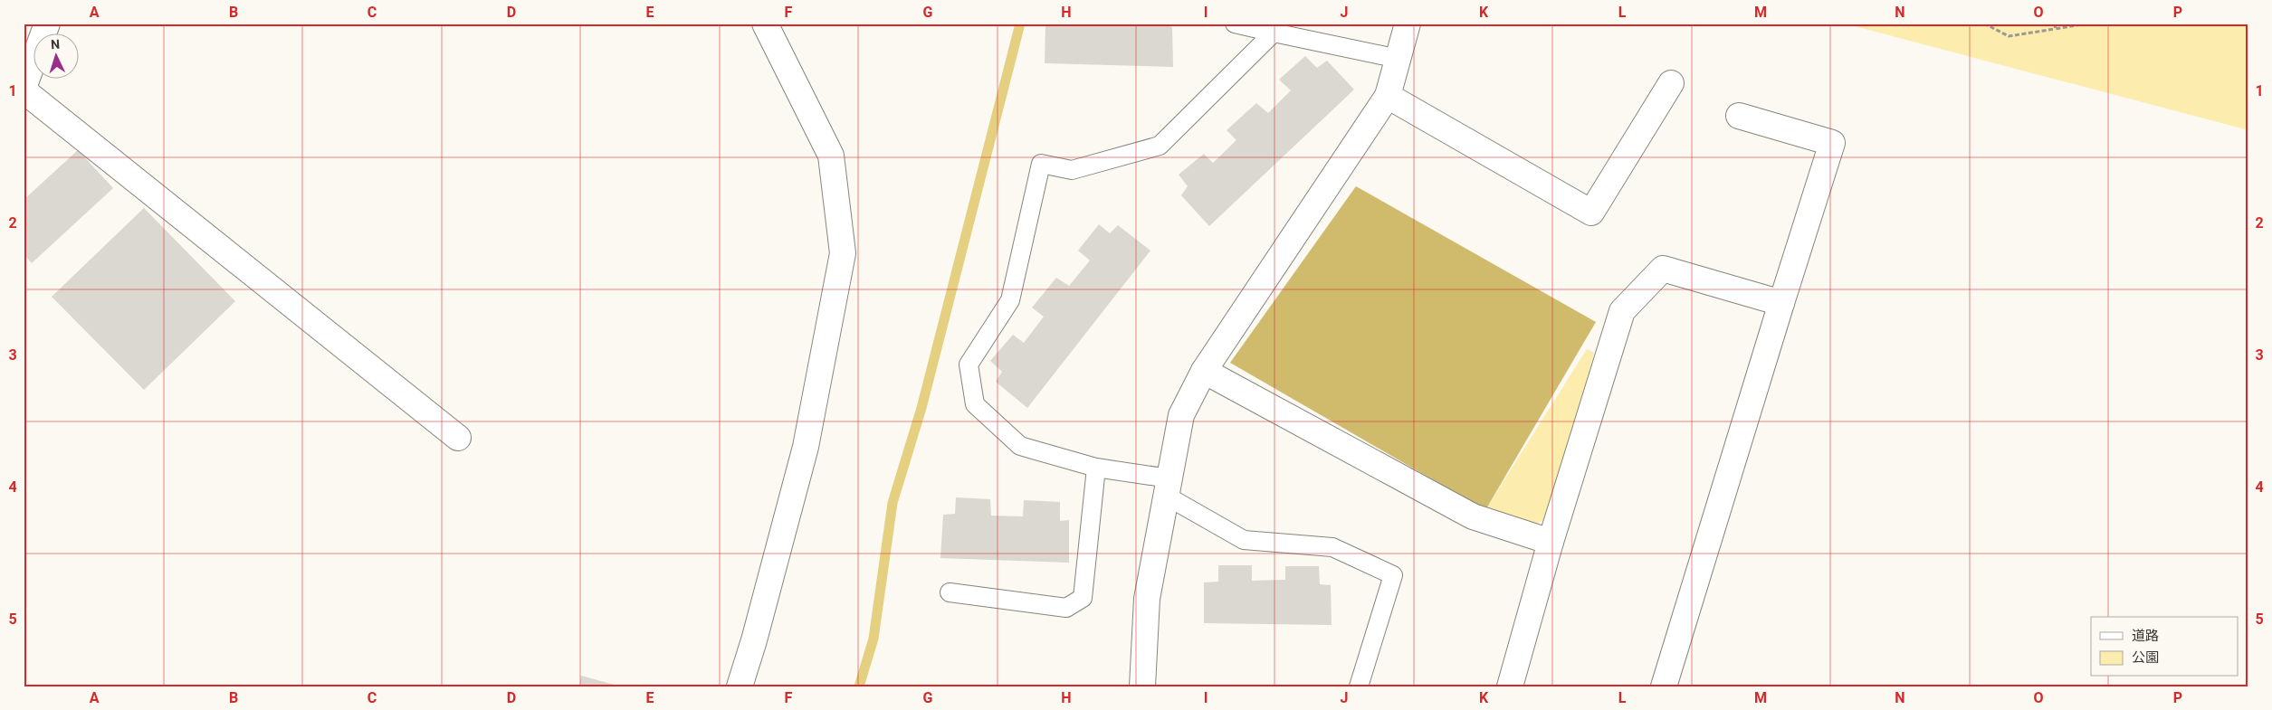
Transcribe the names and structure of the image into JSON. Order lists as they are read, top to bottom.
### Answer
{
  "legend": ["道路", "公園"],
  "north": "top",
  "grid": {
    "columns": [
      "A",
      "B",
      "C",
      "D",
      "E",
      "F",
      "G",
      "H",
      "I",
      "J",
      "K",
      "L",
      "M",
      "N",
      "O",
      "P"
    ],
    "rows": [
      "1",
      "2",
      "3",
      "4",
      "5"
    ]
  }
}
